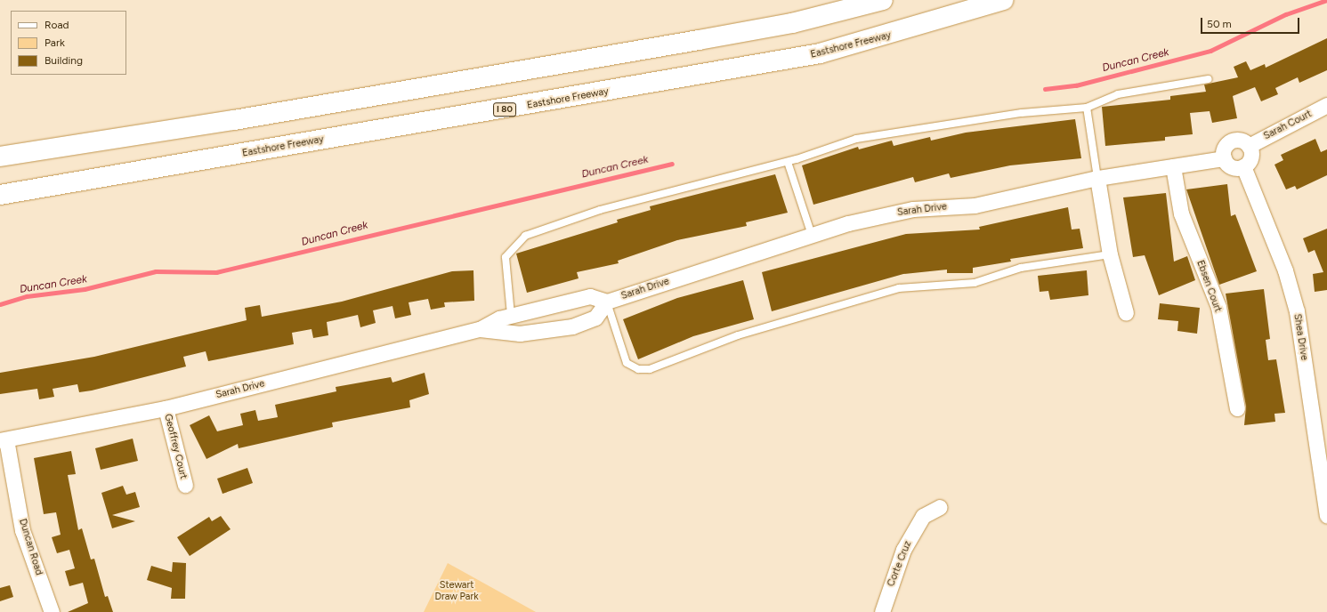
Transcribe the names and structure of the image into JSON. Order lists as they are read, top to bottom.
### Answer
{
  "streets": {
    "highway": ["Eastshore Freeway", "I 80"],
    "street": [
      "Sarah Court",
      "Sarah Drive",
      "Ebsen Court",
      "Shea Drive",
      "Geoffrey Court",
      "Duncan Road",
      "Corte Cruz"
    ]
  },
  "crossings": [
    ["Sarah Court", "Sarah Drive"],
    ["Sarah Court", "Shea Drive"],
    ["Sarah Drive", "Ebsen Court"],
    ["Sarah Drive", "Shea Drive"],
    ["Sarah Drive", "Geoffrey Court"],
    ["Sarah Drive", "Duncan Road"]
  ],
  "water": ["Duncan Creek"],
  "parks": ["Stewart Draw Park"],
  "legend": ["Road", "Park", "Building"],
  "scale_bar": "50 m"
}
